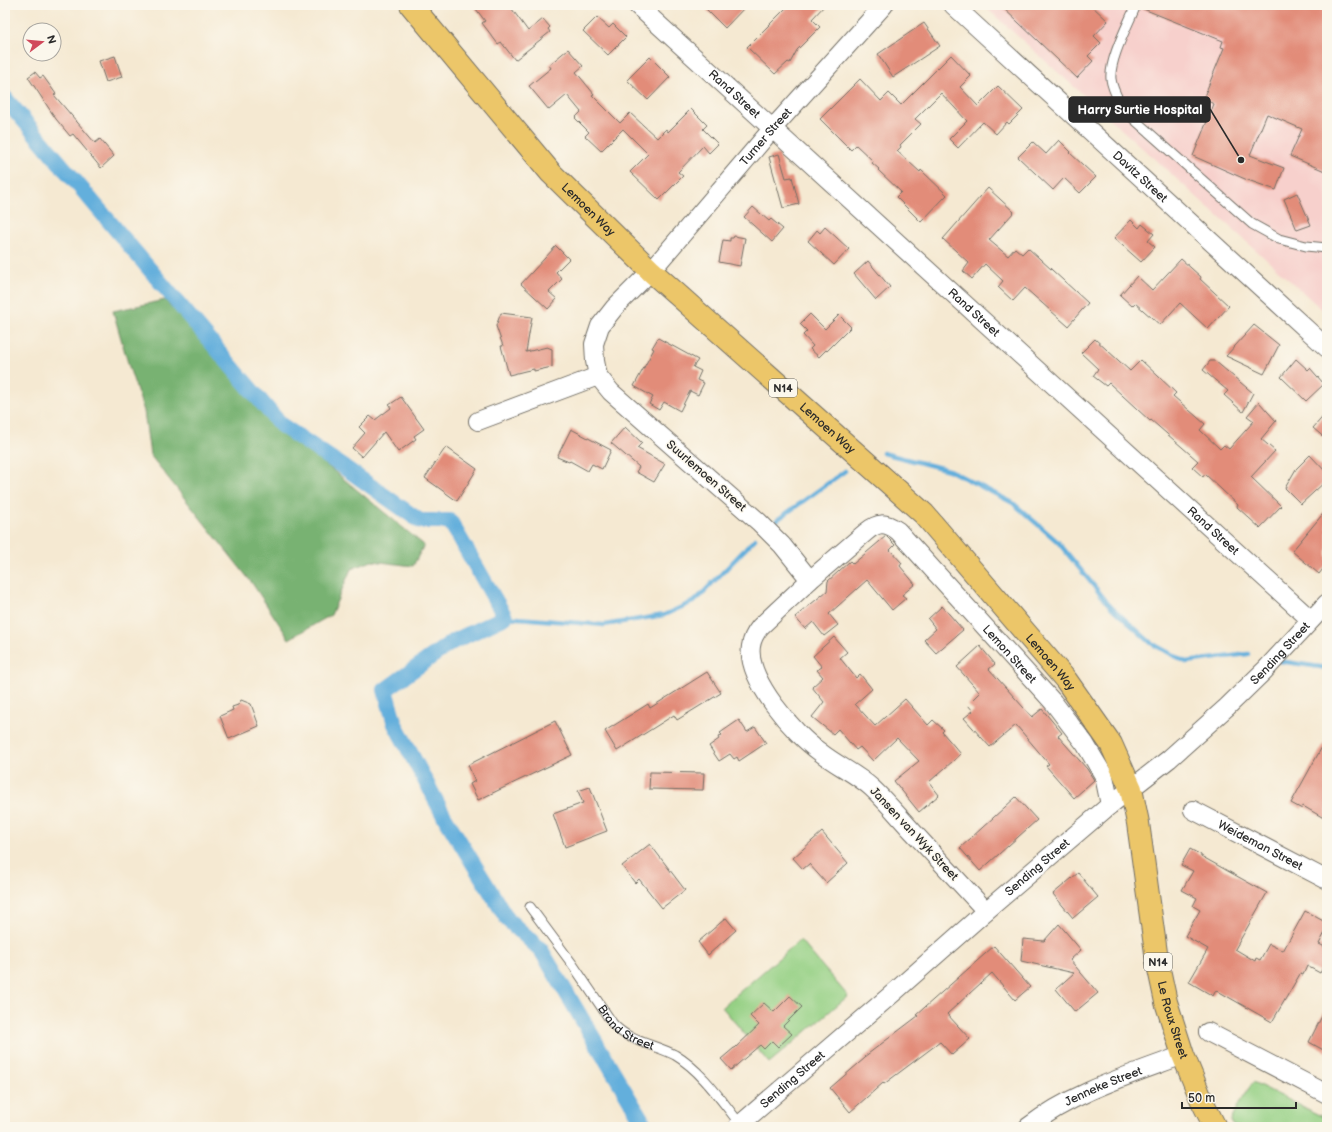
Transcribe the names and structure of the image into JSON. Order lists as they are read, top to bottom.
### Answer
{
  "streets": {
    "highway": ["Lemoen Way", "N14", "Le Roux Street"],
    "street": [
      "Rand Street",
      "Turner Street",
      "Davitz Street",
      "Suurlemoen Street",
      "Sending Street",
      "Lemon Street",
      "Jansen van Wyk Street",
      "Weideman Street",
      "Jenneke Street"
    ],
    "lane": ["Brand Street"]
  },
  "crossings": [
    ["Rand Street", "Turner Street"],
    ["Rand Street", "Sending Street"],
    ["Turner Street", "Lemoen Way"],
    ["Turner Street", "Suurlemoen Street"],
    ["Lemoen Way", "Suurlemoen Street"],
    ["Lemoen Way", "Sending Street"],
    ["Lemoen Way", "Le Roux Street"],
    ["Suurlemoen Street", "Jansen van Wyk Street"],
    ["Sending Street", "Lemon Street"],
    ["Sending Street", "Jansen van Wyk Street"],
    ["Sending Street", "Le Roux Street"],
    ["Sending Street", "Brand Street"],
    ["Lemon Street", "Jansen van Wyk Street"],
    ["Le Roux Street", "Jenneke Street"]
  ],
  "places": ["Harry Surtie Hospital"],
  "scale_bar": "50 m",
  "north": "right"
}
